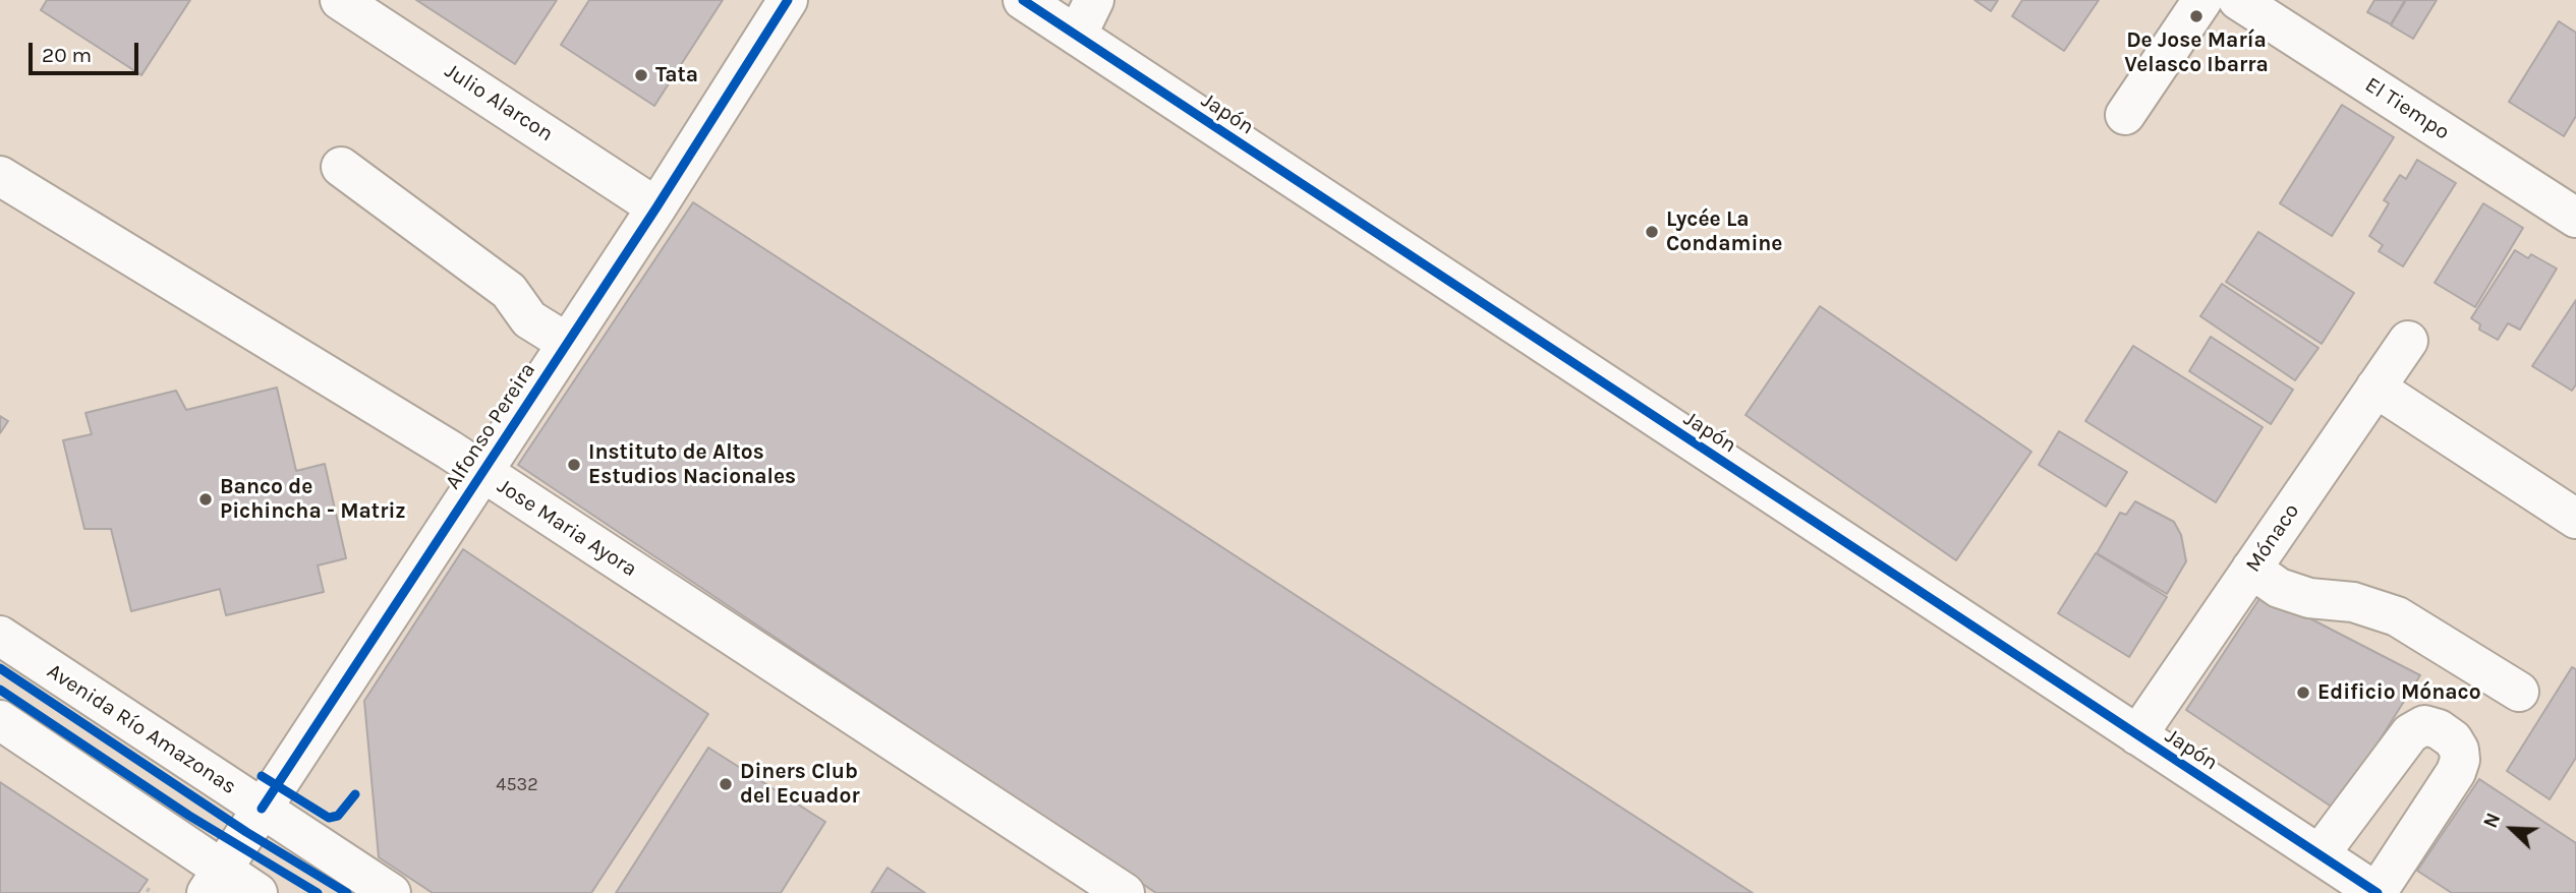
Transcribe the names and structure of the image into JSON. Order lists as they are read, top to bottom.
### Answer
{
  "streets": {
    "street": [
      "Julio Alarcon",
      "El Tiempo",
      "Japón",
      "Alfonso Pereira",
      "Jose Maria Ayora",
      "Mónaco",
      "Avenida Río Amazonas"
    ]
  },
  "crossings": [
    ["Julio Alarcon", "Alfonso Pereira"],
    ["Japón", "Mónaco"],
    ["Alfonso Pereira", "Jose Maria Ayora"],
    ["Alfonso Pereira", "Avenida Río Amazonas"]
  ],
  "places": [
    "De Jose María Velasco Ibarra",
    "Tata",
    "Lycée La Condamine",
    "Instituto de Altos Estudios Nacionales",
    "Banco de Pichincha - Matriz",
    "Edificio Mónaco",
    "Diners Club del Ecuador"
  ],
  "house_numbers": ["4532"],
  "scale_bar": "20 m",
  "north": "top left"
}
